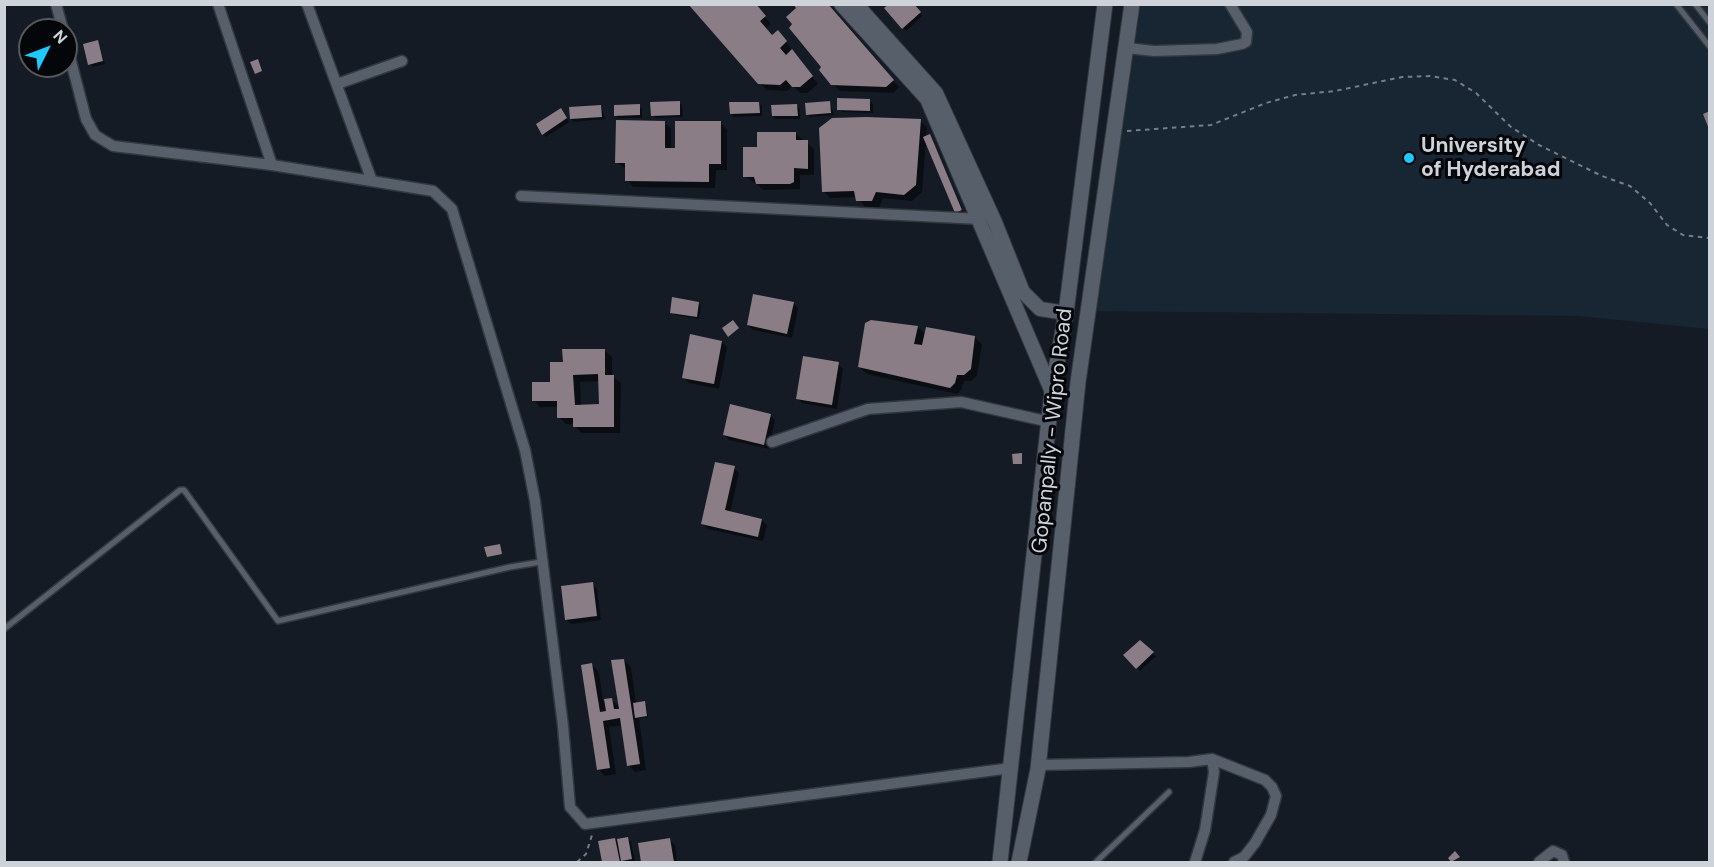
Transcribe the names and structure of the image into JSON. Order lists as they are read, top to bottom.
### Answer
{
  "streets": {
    "main road": ["Gopanpally - Wipro Road"]
  },
  "places": ["University of Hyderabad"],
  "north": "top right"
}
